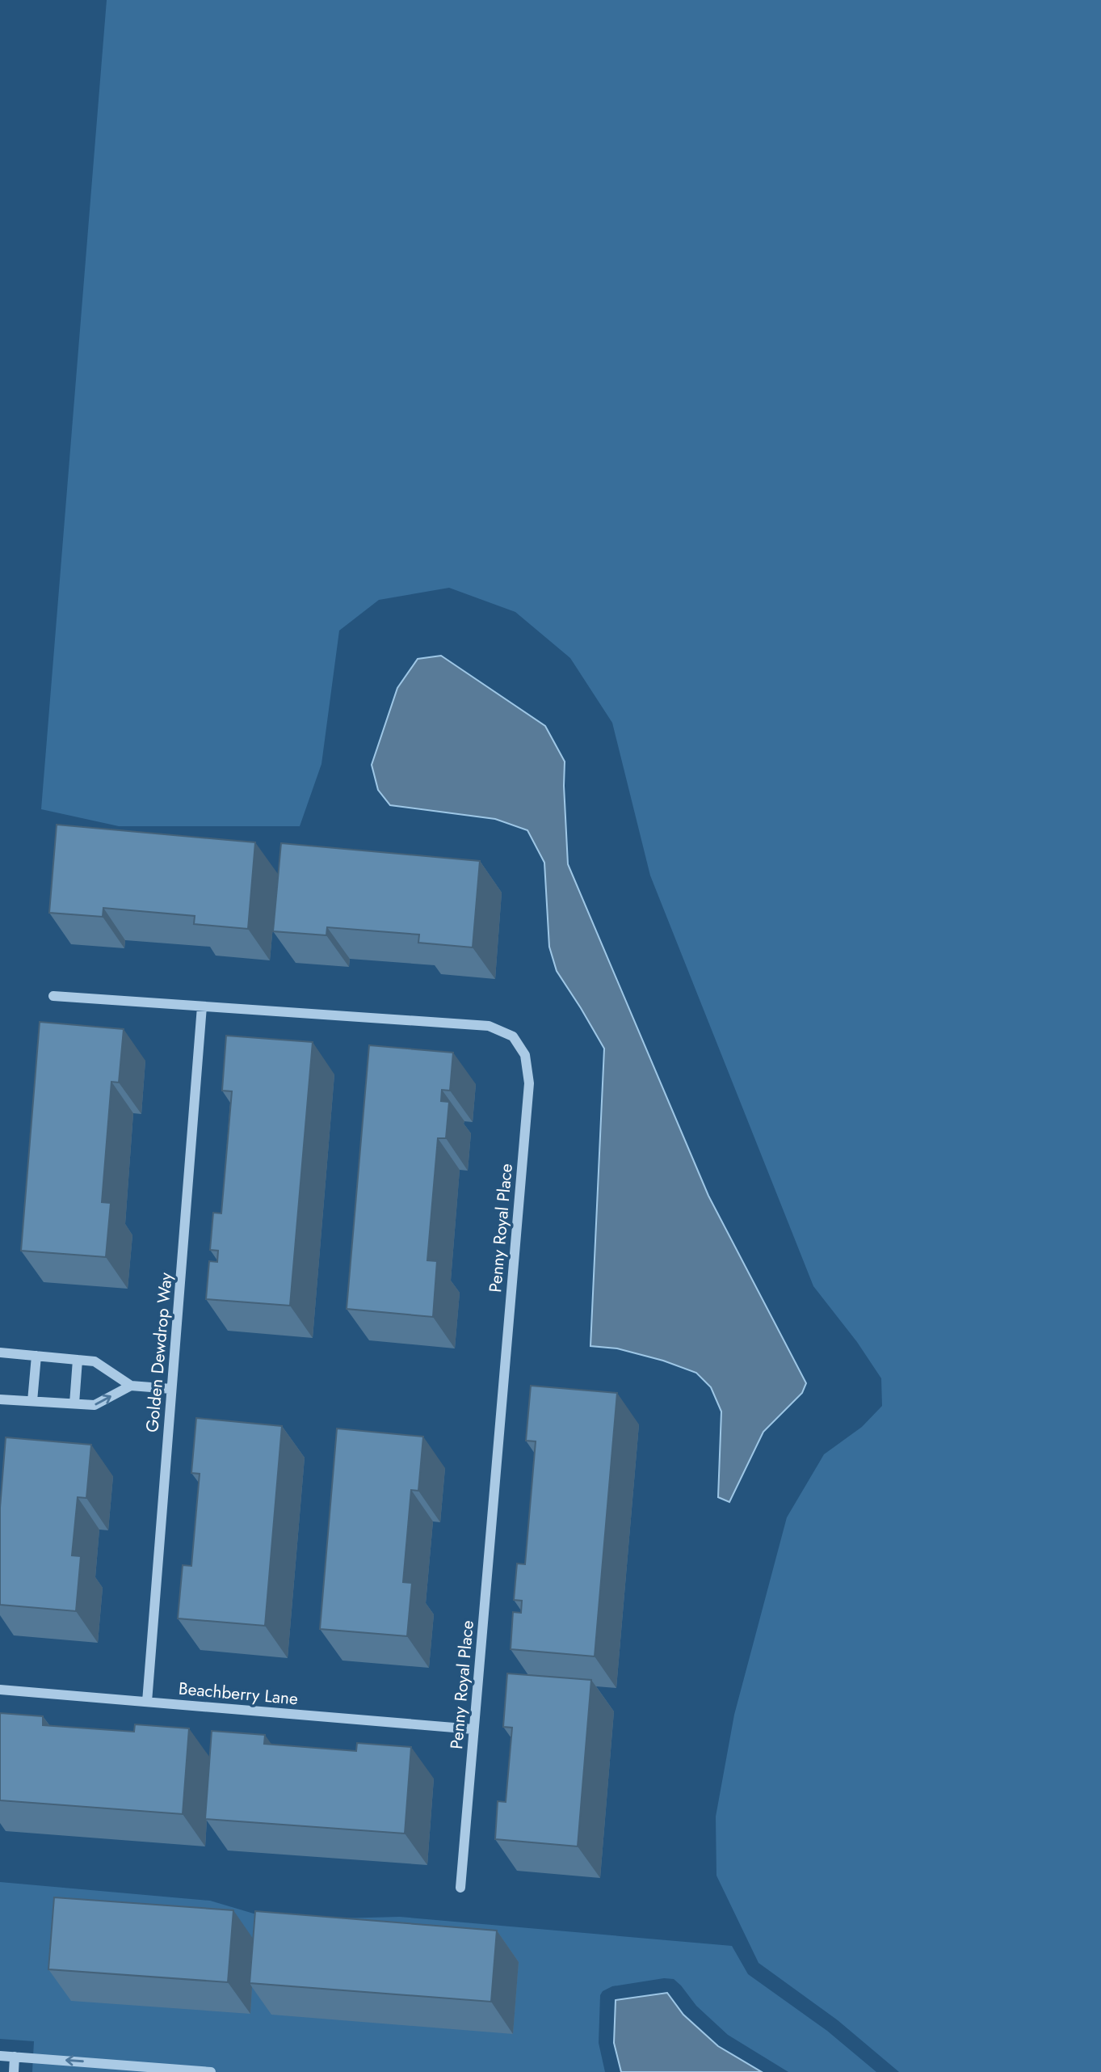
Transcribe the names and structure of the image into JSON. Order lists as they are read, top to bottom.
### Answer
{
  "streets": {
    "street": ["Penny Royal Place", "Golden Dewdrop Way", "Beachberry Lane"]
  },
  "crossings": [
    ["Penny Royal Place", "Golden Dewdrop Way"],
    ["Penny Royal Place", "Beachberry Lane"],
    ["Golden Dewdrop Way", "Beachberry Lane"]
  ]
}
